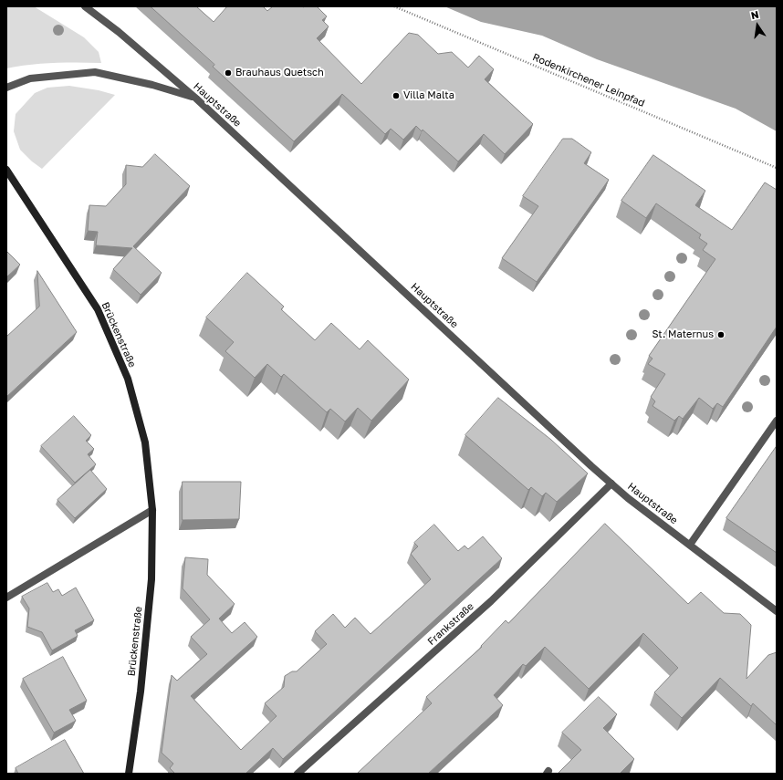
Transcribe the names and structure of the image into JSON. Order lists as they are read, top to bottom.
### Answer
{
  "streets": {
    "main road": ["Brückenstraße"],
    "street": ["Hauptstraße", "Frankstraße"],
    "path": ["Rodenkirchener Leinpfad"]
  },
  "crossings": [
    ["Hauptstraße", "Frankstraße"]
  ],
  "places": ["Brauhaus Quetsch", "Villa Malta", "St. Maternus"],
  "north": "top"
}
